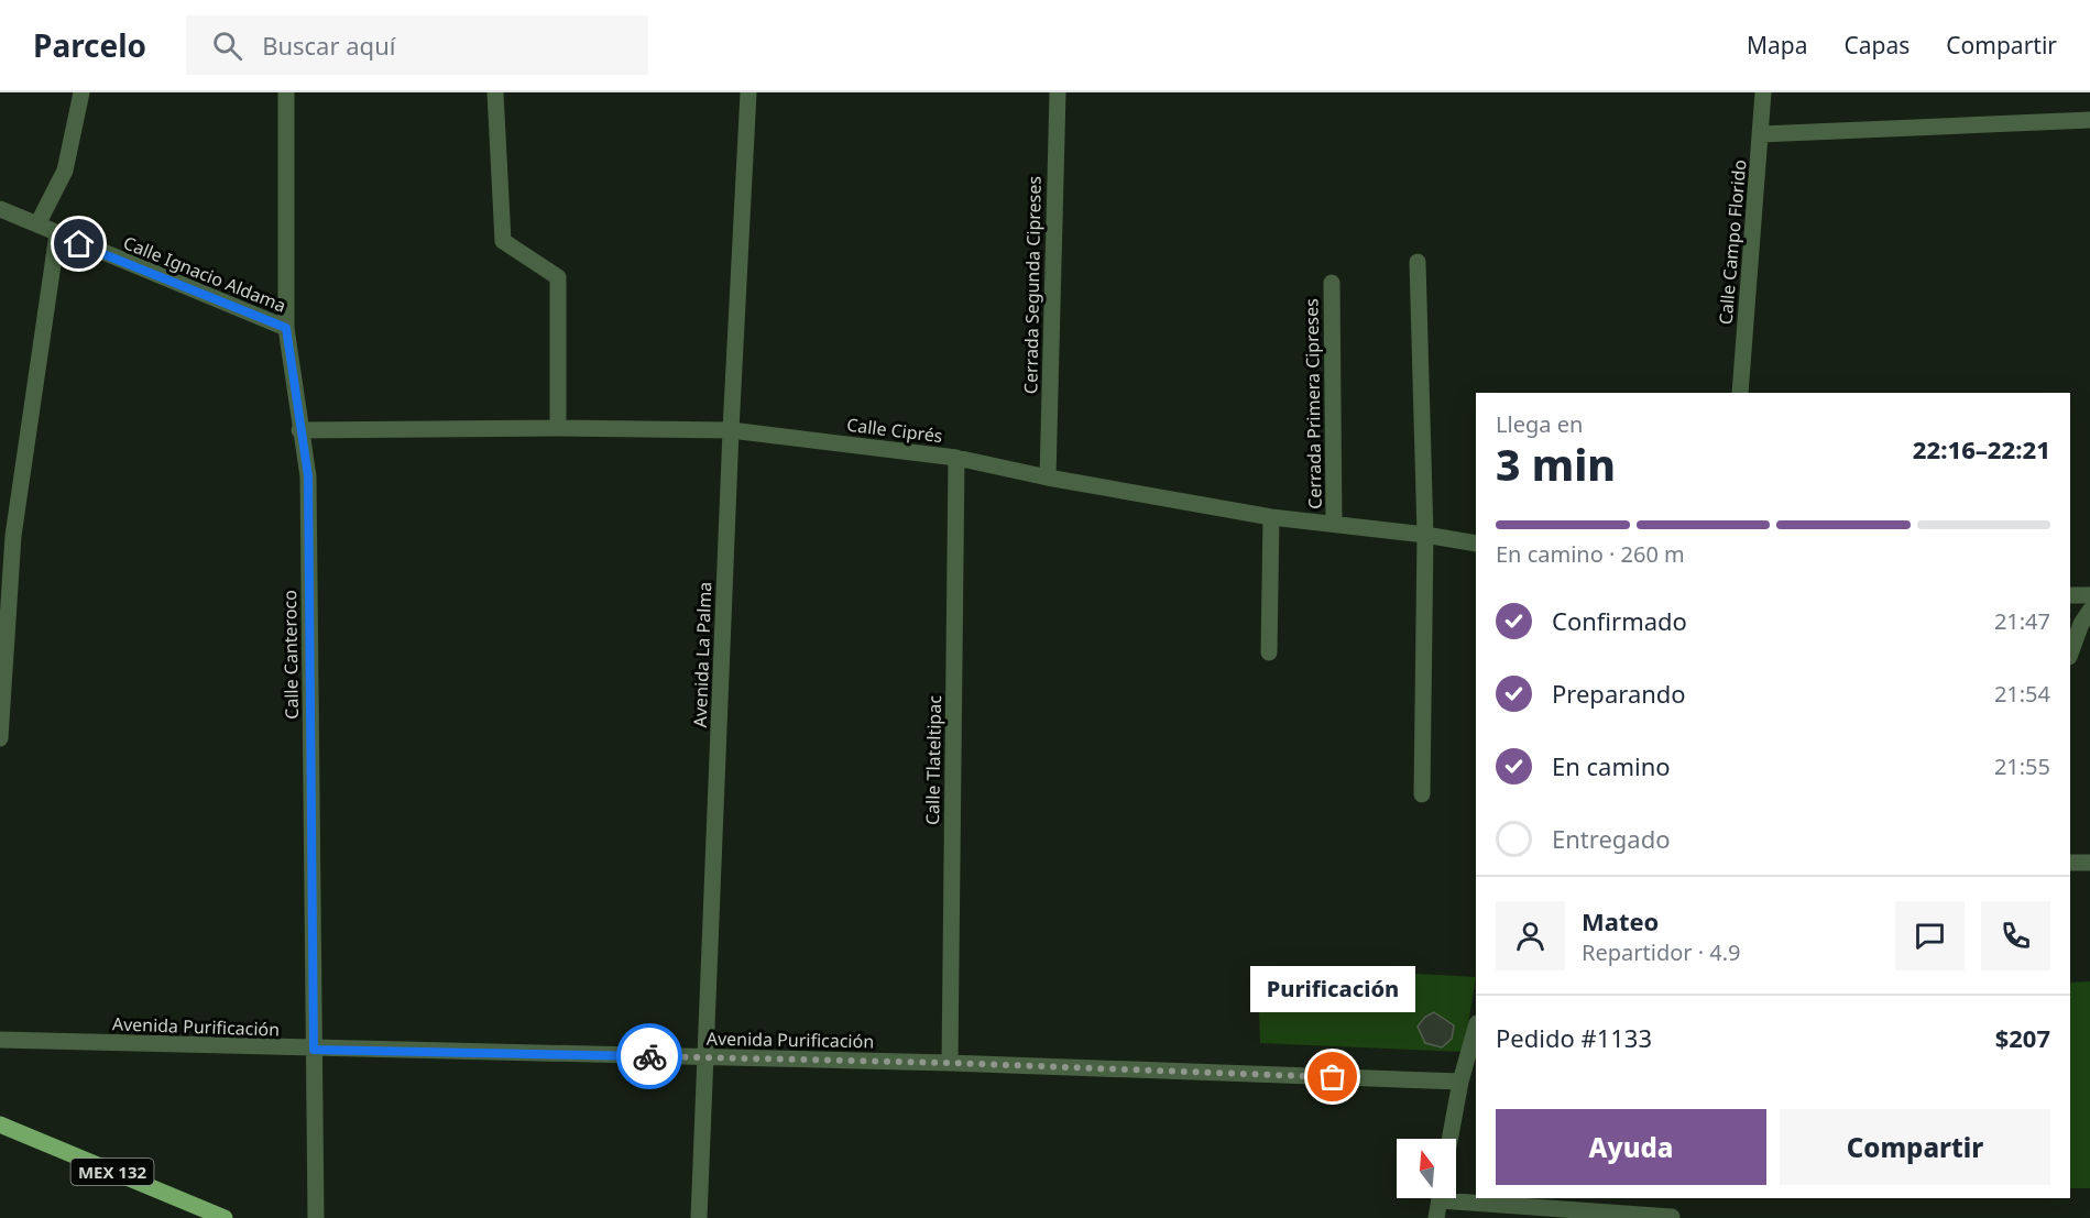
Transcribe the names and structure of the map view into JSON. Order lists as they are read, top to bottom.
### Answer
{
  "streets": {
    "main road": ["MEX 132"],
    "street": [
      "Calle Campo Florido",
      "Calle Ignacio Aldama",
      "Cerrada Segunda Cipreses",
      "Cerrada Primera Cipreses",
      "Calle Ciprés",
      "Calle Canteroco",
      "Avenida La Palma",
      "Calle Tlateltipac",
      "Avenida Purificación"
    ]
  },
  "crossings": [
    ["Calle Ignacio Aldama", "Calle Canteroco"],
    ["Cerrada Segunda Cipreses", "Calle Ciprés"],
    ["Cerrada Primera Cipreses", "Calle Ciprés"],
    ["Calle Ciprés", "Calle Canteroco"],
    ["Calle Ciprés", "Avenida La Palma"],
    ["Calle Ciprés", "Calle Tlateltipac"],
    ["Calle Canteroco", "Avenida Purificación"],
    ["Avenida La Palma", "Avenida Purificación"],
    ["Calle Tlateltipac", "Avenida Purificación"]
  ],
  "places": ["Purificación"],
  "north": "top",
  "page": {
    "header": "Parcelo",
    "search": "Buscar aquí",
    "nav": ["Mapa", "Capas", "Compartir"],
    "heading": ["3 min", "Llega en", "22:16–22:21"],
    "panel": [
      "Mateo",
      "Repartidor · 4.9",
      "Pedido #1133",
      "$207"
    ],
    "bar": "En camino · 260 m",
    "list": [
      ["Confirmado", "21:47"],
      ["Preparando", "21:54"],
      ["En camino", "21:55"],
      "Entregado"
    ],
    "bubble": "Purificación",
    "buttons": ["Ayuda", "Compartir"]
  }
}
